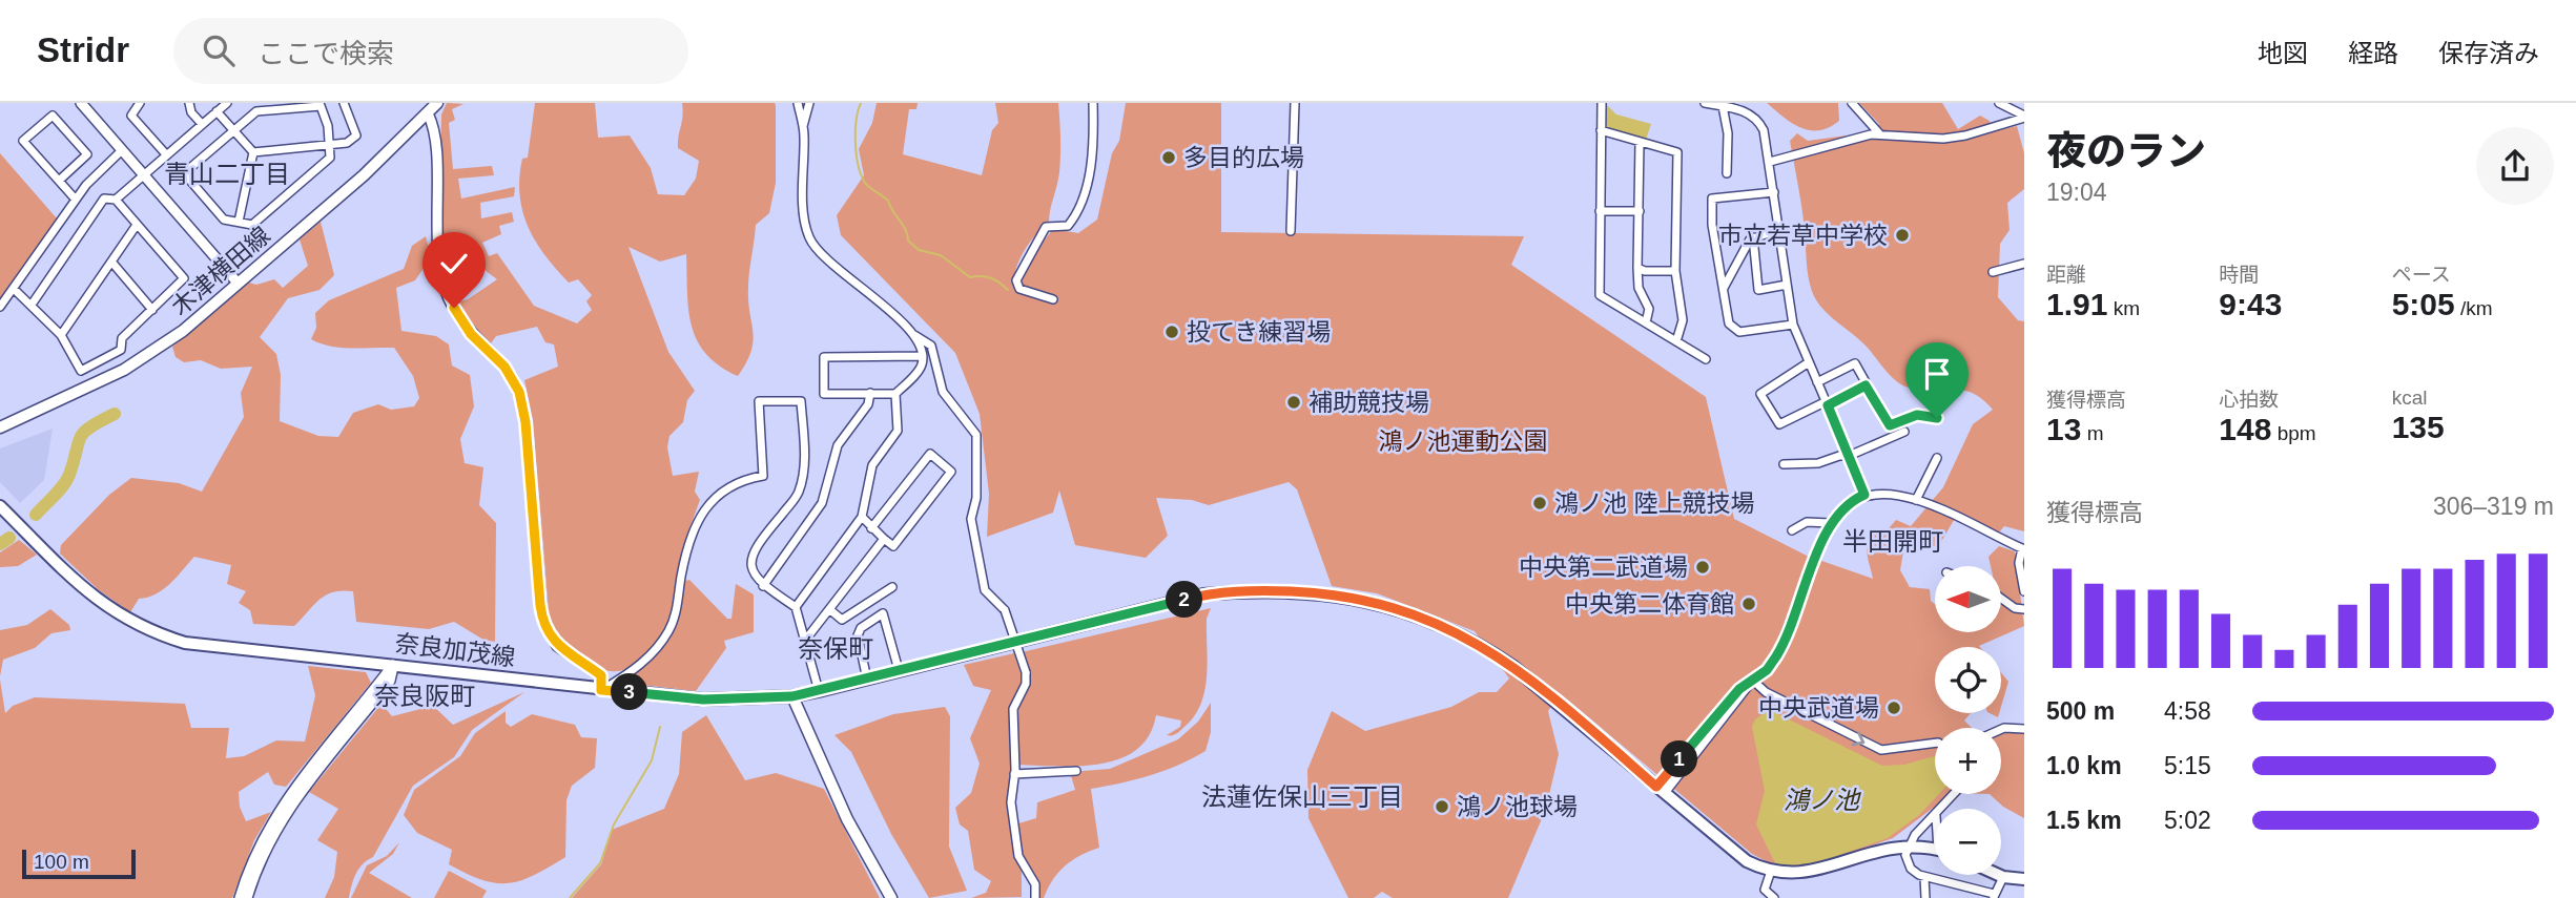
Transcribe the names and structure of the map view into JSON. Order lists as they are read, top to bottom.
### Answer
{
  "streets": {
    "main road": ["木津横田線", "奈良加茂線"]
  },
  "districts": [
    "青山二丁目",
    "半田開町",
    "奈保町",
    "奈良阪町",
    "法蓮佐保山三丁目"
  ],
  "water": ["鴻ノ池"],
  "parks": ["鴻ノ池運動公園"],
  "places": [
    "多目的広場",
    "市立若草中学校",
    "投てき練習場",
    "補助競技場",
    "鴻ノ池 陸上競技場",
    "中央第二武道場",
    "中央第二体育館",
    "中央武道場",
    "鴻ノ池球場"
  ],
  "scale_bar": "100 m",
  "north": "left",
  "page": {
    "header": "Stridr",
    "search": "ここで検索",
    "nav": ["地図", "経路", "保存済み"],
    "heading": ["夜のラン", "19:04"],
    "stats": [
      ["距離", "1.91 km"],
      ["時間", "9:43"],
      ["ペース", "5:05 /km"],
      ["獲得標高", "13 m"],
      ["心拍数", "148 bpm"],
      ["kcal", "135"]
    ],
    "chart": ["獲得標高", "306–319 m"],
    "map_buttons": ["+", "−"],
    "pins": ["2", "3", "1"],
    "list": [
      {
        "name": "500 m",
        "note": "4:58"
      },
      {
        "name": "1.0 km",
        "note": "5:15"
      },
      {
        "name": "1.5 km",
        "note": "5:02"
      }
    ],
    "scale": "100 m"
  }
}
